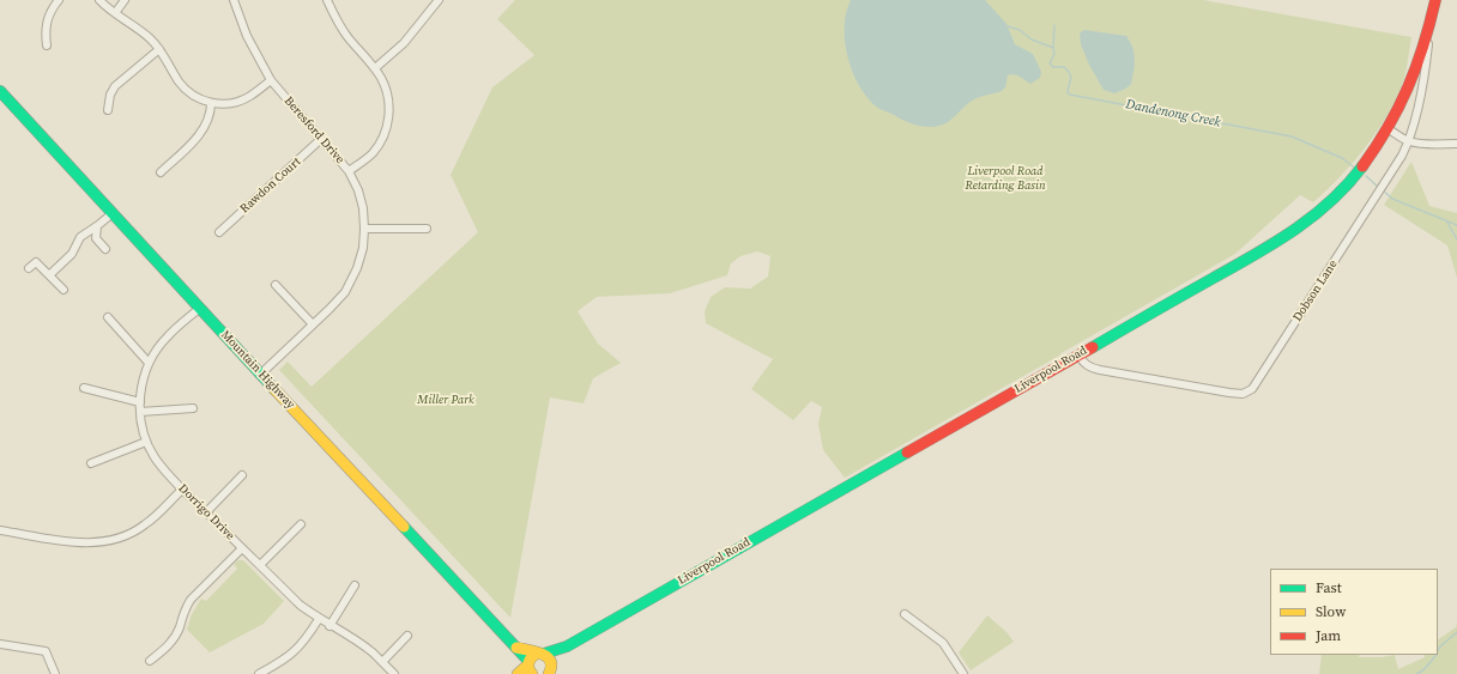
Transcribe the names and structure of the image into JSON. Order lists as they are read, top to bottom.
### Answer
{
  "streets": {
    "main road": ["Mountain Highway", "Liverpool Road"],
    "street": [
      "Beresford Drive",
      "Rawdon Court",
      "Dobson Lane",
      "Dorrigo Drive"
    ]
  },
  "crossings": [
    ["Beresford Drive", "Rawdon Court"],
    ["Beresford Drive", "Mountain Highway"],
    ["Dobson Lane", "Liverpool Road"],
    ["Mountain Highway", "Liverpool Road"],
    ["Mountain Highway", "Dorrigo Drive"]
  ],
  "water": ["Dandenong Creek"],
  "parks": ["Liverpool Road Retarding Basin", "Miller Park"],
  "legend": ["Fast", "Slow", "Jam"]
}
